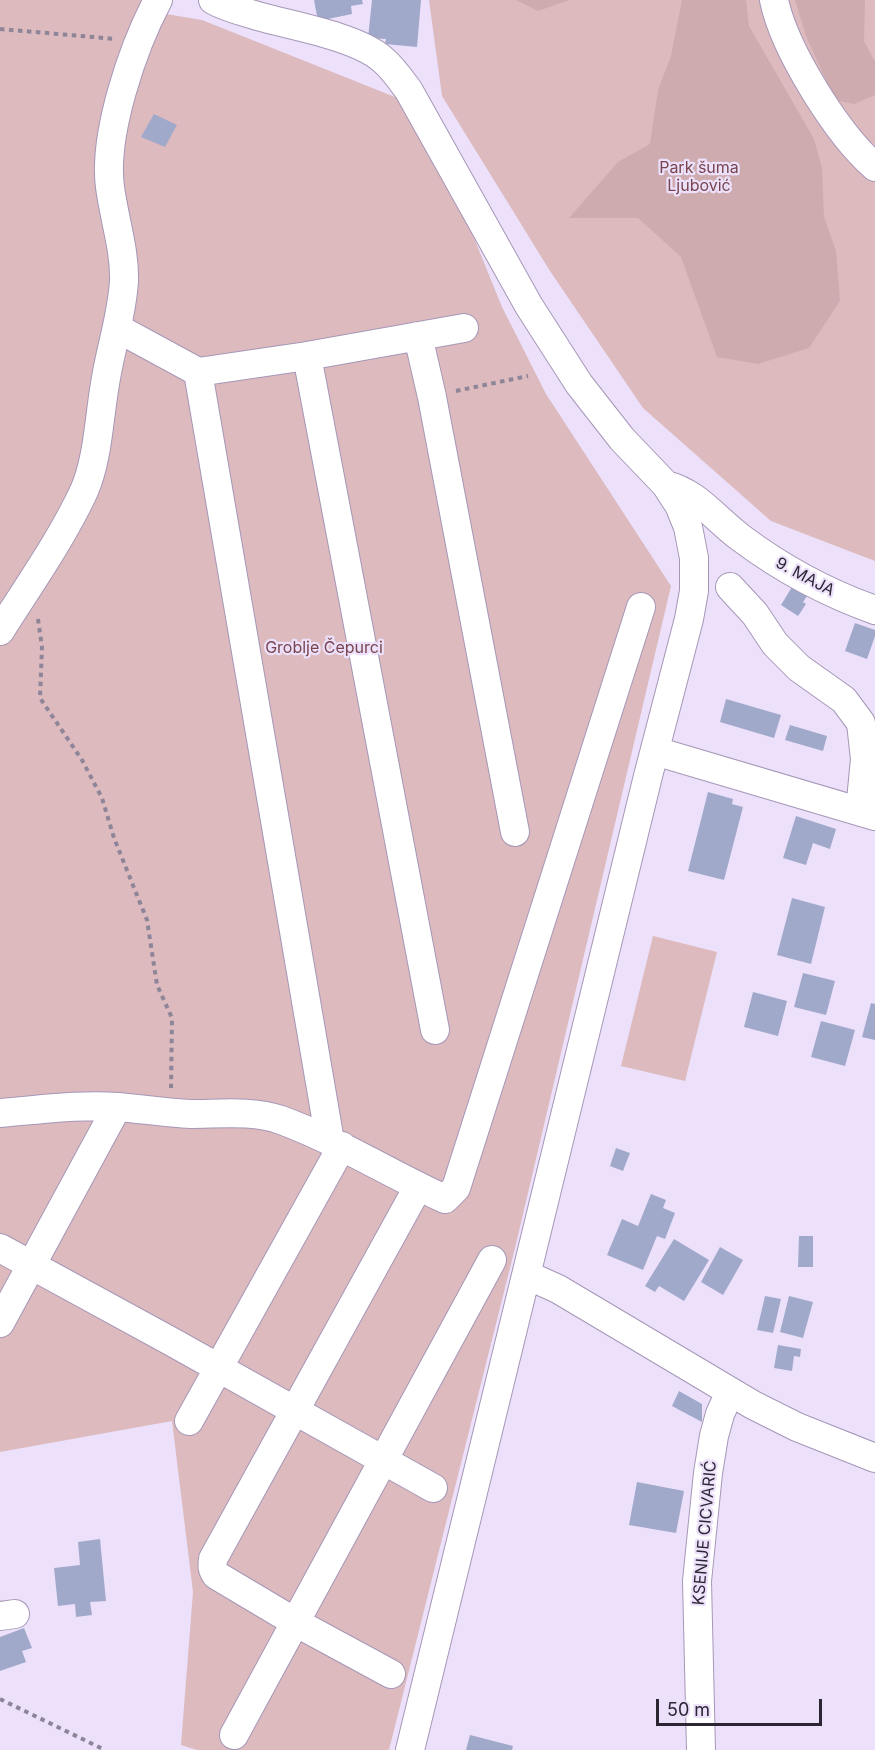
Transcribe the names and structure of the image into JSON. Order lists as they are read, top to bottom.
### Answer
{
  "streets": {
    "street": ["9. MAJA", "KSENIJE CICVARIĆ"]
  },
  "parks": ["Park šuma Ljubović", "Groblje Čepurci"],
  "scale_bar": "50 m"
}
